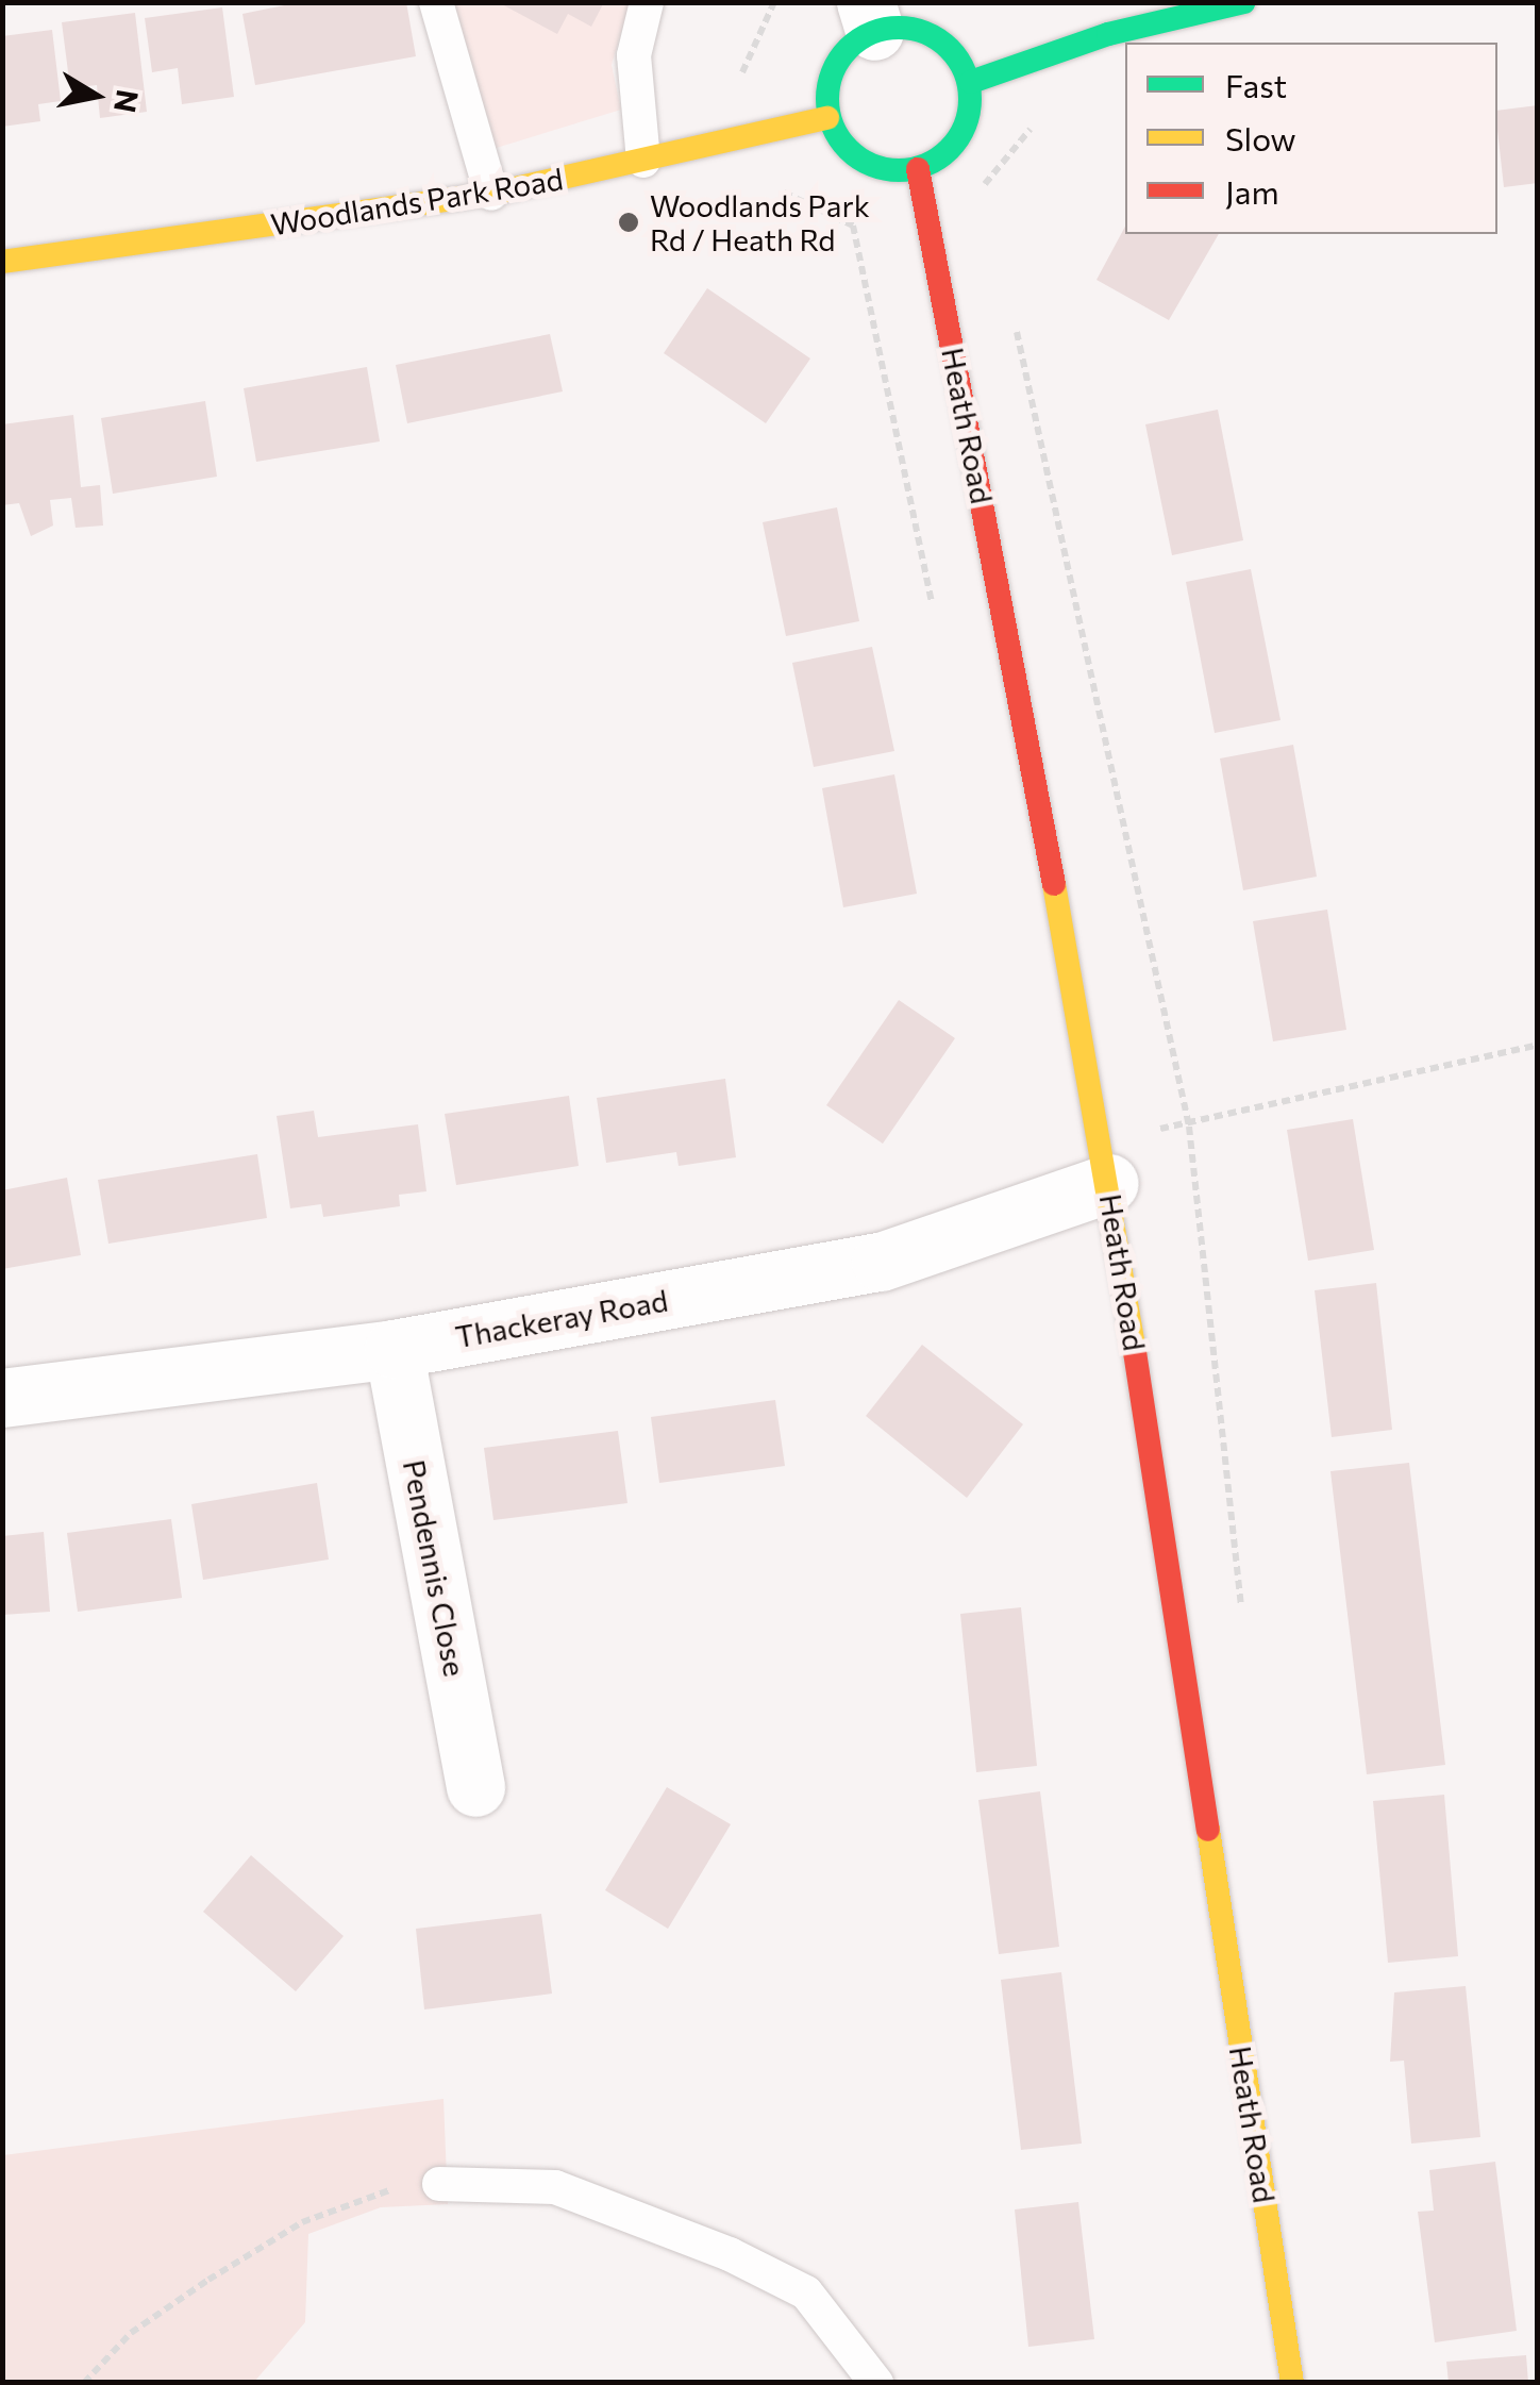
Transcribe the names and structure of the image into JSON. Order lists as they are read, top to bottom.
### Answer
{
  "streets": {
    "street": [
      "Woodlands Park Road",
      "Heath Road",
      "Thackeray Road",
      "Pendennis Close"
    ]
  },
  "crossings": [
    ["Woodlands Park Road", "Heath Road"],
    ["Heath Road", "Thackeray Road"],
    ["Thackeray Road", "Pendennis Close"]
  ],
  "places": ["Woodlands Park Rd / Heath Rd"],
  "legend": ["Fast", "Slow", "Jam"],
  "north": "right"
}
